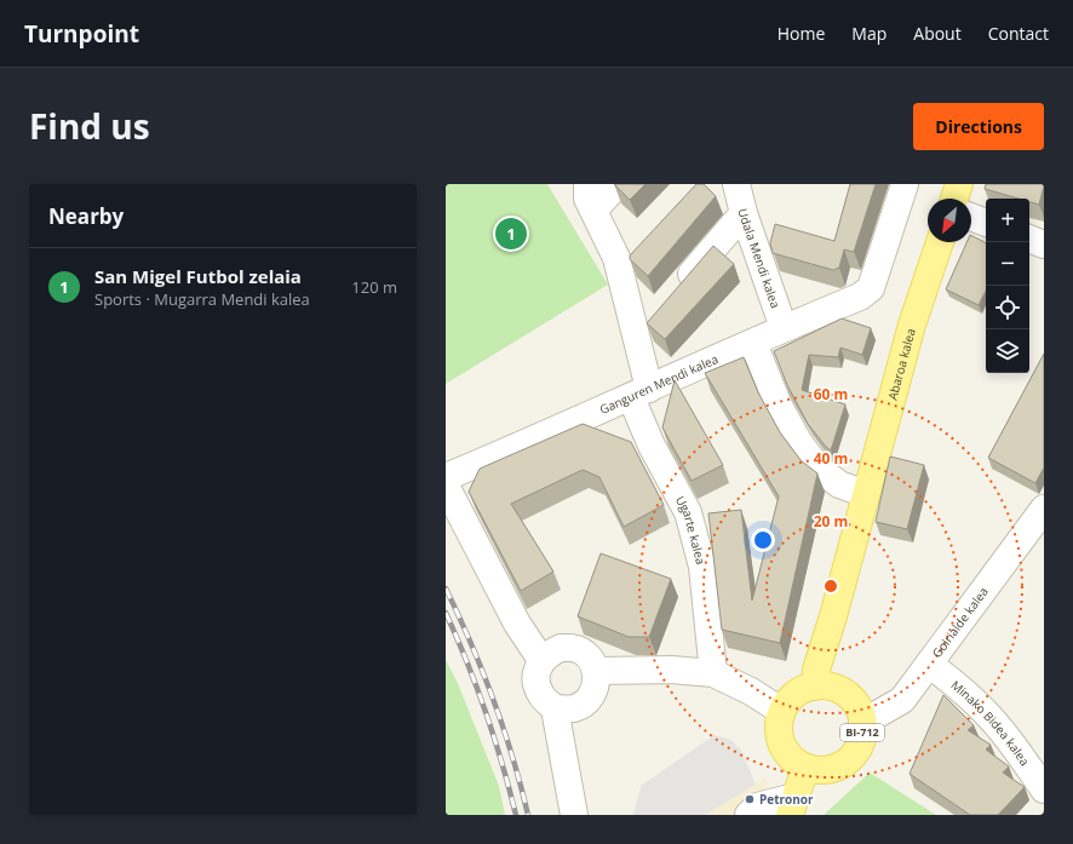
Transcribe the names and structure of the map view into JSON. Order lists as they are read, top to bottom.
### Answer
{
  "streets": {
    "main road": ["Abaroa kalea", "BI-712"],
    "street": [
      "Udala Mendi kalea",
      "Ganguren Mendi kalea",
      "Ugarte kalea",
      "Goirialde kalea",
      "Minako Bidea kalea"
    ]
  },
  "crossings": [
    ["Udala Mendi kalea", "Ganguren Mendi kalea"],
    ["Abaroa kalea", "Goirialde kalea"],
    ["Abaroa kalea", "BI-712"],
    ["Ganguren Mendi kalea", "Ugarte kalea"],
    ["Goirialde kalea", "Minako Bidea kalea"],
    ["Goirialde kalea", "BI-712"]
  ],
  "places": ["Petronor"],
  "north": "bottom left",
  "page": {
    "header": "Turnpoint",
    "nav": [
      "Home",
      "Map",
      "About",
      "Contact"
    ],
    "title": "Find us",
    "buttons": "Directions",
    "heading": "Nearby",
    "map_buttons": ["+", "−"],
    "pins": "1",
    "list": [
      {
        "mark": "1",
        "name": "San Migel Futbol zelaia",
        "note": "Sports · Mugarra Mendi kalea",
        "value": "120 m"
      }
    ]
  },
  "rings": ["60 m", "40 m", "20 m"]
}
